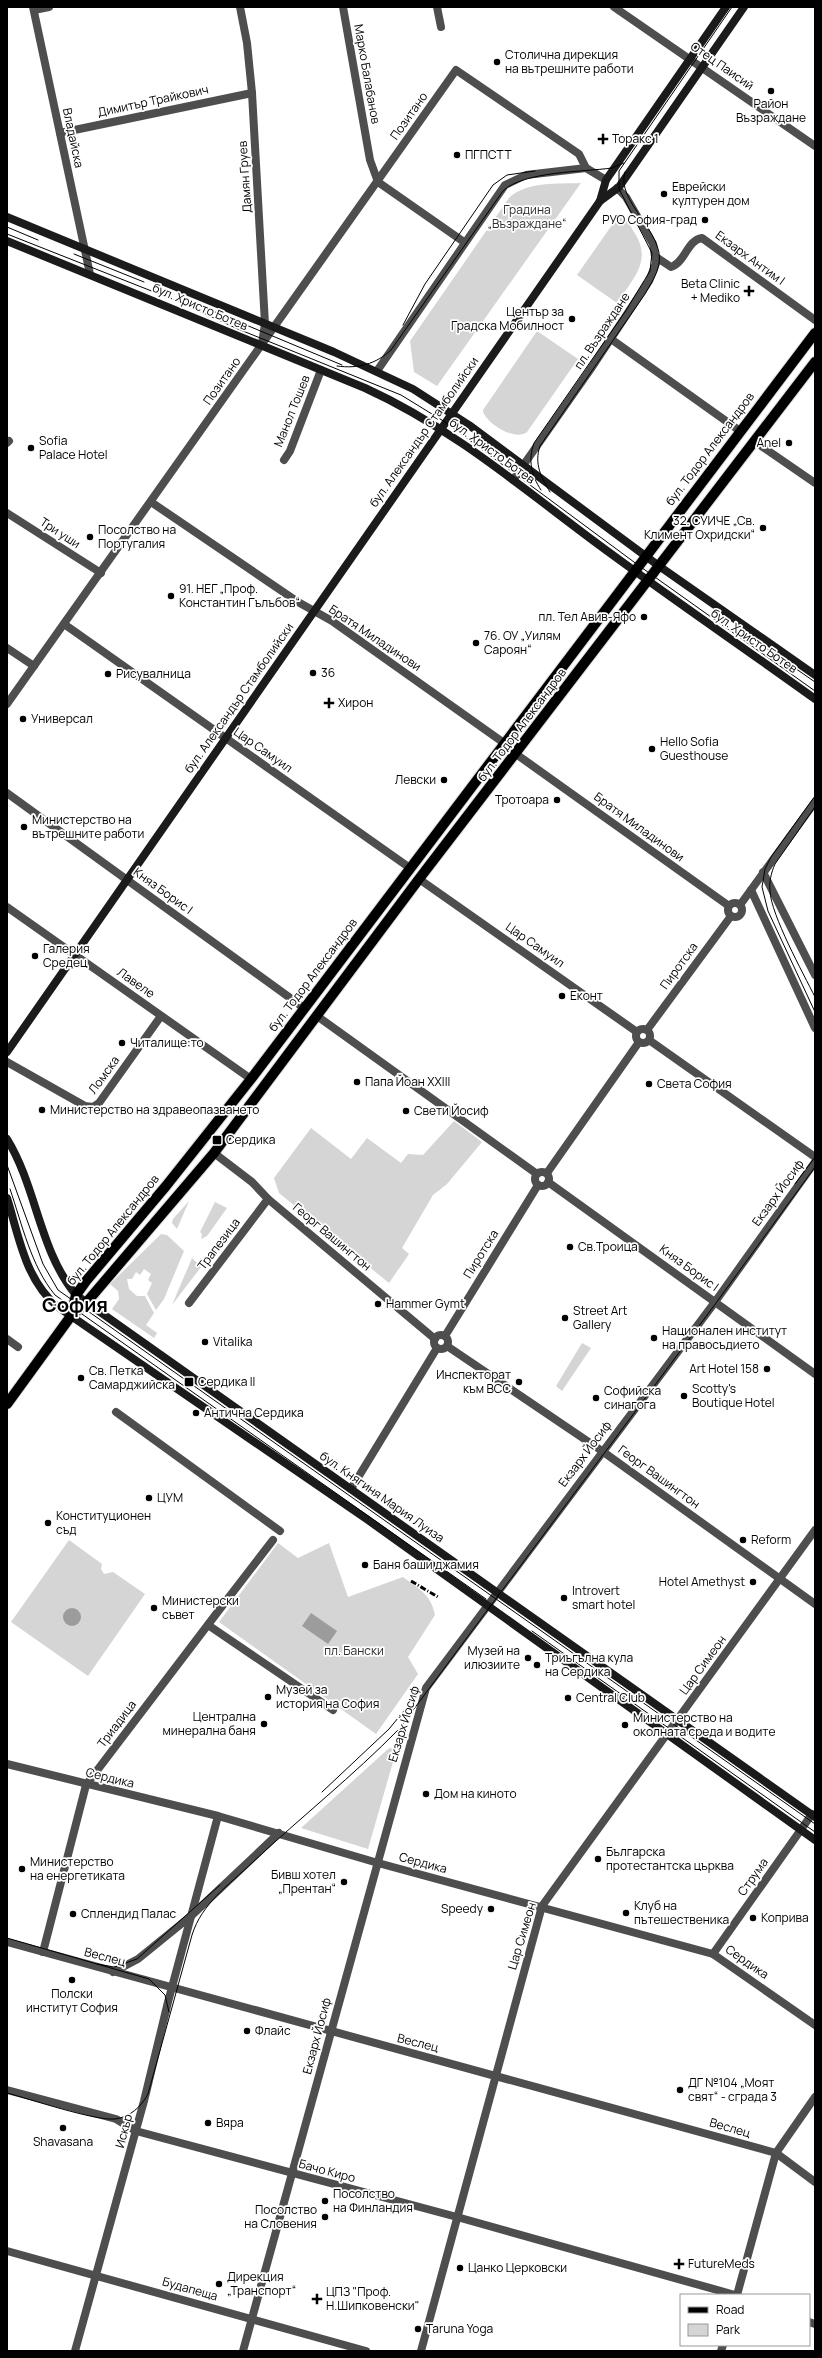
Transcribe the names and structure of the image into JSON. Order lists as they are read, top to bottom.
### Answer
{
  "streets": {
    "main road": [
      "бул. Христо Ботев",
      "бул. Александър Стамболийски",
      "бул. Тодор Александров",
      "бул. Княгиня Мария Луиза"
    ],
    "street": [
      "Отец Паисий",
      "Марко Балабанов",
      "Димитър Трайкович",
      "Позитано",
      "Владайска",
      "Дамян Груев",
      "Екзарх Антим I",
      "пл. Възраждане",
      "Манол Тошев",
      "Три уши",
      "Братя Миладинови",
      "Цар Самуил",
      "Княз Борис I",
      "Пиротска",
      "Лавеле",
      "Ломска",
      "Екзарх Йосиф",
      "Георг Вашингтон",
      "Трапезица",
      "Цар Симеон",
      "Триадица",
      "Сердика",
      "Струма",
      "Веслец",
      "Искър",
      "Бачо Киро",
      "Будапеща"
    ]
  },
  "crossings": [
    ["Отец Паисий", "бул. Александър Стамболийски"],
    ["Марко Балабанов", "Позитано"],
    ["Димитър Трайкович", "Владайска"],
    ["Димитър Трайкович", "Дамян Груев"],
    ["Позитано", "Дамян Груев"],
    ["Позитано", "бул. Христо Ботев"],
    ["Позитано", "Три уши"],
    ["Позитано", "Братя Миладинови"],
    ["Позитано", "Цар Самуил"],
    ["Владайска", "бул. Христо Ботев"],
    ["Дамян Груев", "бул. Христо Ботев"],
    ["Екзарх Антим I", "пл. Възраждане"],
    ["бул. Христо Ботев", "пл. Възраждане"],
    ["бул. Христо Ботев", "Манол Тошев"],
    ["бул. Христо Ботев", "бул. Александър Стамболийски"],
    ["бул. Христо Ботев", "бул. Тодор Александров"],
    ["бул. Александър Стамболийски", "Братя Миладинови"],
    ["бул. Александър Стамболийски", "Цар Самуил"],
    ["бул. Александър Стамболийски", "Княз Борис I"],
    ["бул. Александър Стамболийски", "Лавеле"],
    ["бул. Тодор Александров", "Братя Миладинови"],
    ["бул. Тодор Александров", "Цар Самуил"],
    ["бул. Тодор Александров", "Княз Борис I"],
    ["бул. Тодор Александров", "Лавеле"],
    ["бул. Тодор Александров", "Георг Вашингтон"],
    ["бул. Тодор Александров", "бул. Княгиня Мария Луиза"],
    ["Братя Миладинови", "Пиротска"],
    ["Цар Самуил", "Пиротска"],
    ["Княз Борис I", "Пиротска"],
    ["Княз Борис I", "Екзарх Йосиф"],
    ["Пиротска", "Георг Вашингтон"],
    ["Лавеле", "Ломска"],
    ["Екзарх Йосиф", "Георг Вашингтон"],
    ["Екзарх Йосиф", "бул. Княгиня Мария Луиза"],
    ["Екзарх Йосиф", "Сердика"],
    ["Екзарх Йосиф", "Веслец"],
    ["Екзарх Йосиф", "Бачо Киро"],
    ["Екзарх Йосиф", "Будапеща"],
    ["Георг Вашингтон", "Трапезица"],
    ["Георг Вашингтон", "Цар Симеон"],
    ["бул. Княгиня Мария Луиза", "Цар Симеон"],
    ["бул. Княгиня Мария Луиза", "Струма"],
    ["Цар Симеон", "Сердика"],
    ["Цар Симеон", "Веслец"],
    ["Цар Симеон", "Бачо Киро"],
    ["Триадица", "Сердика"],
    ["Триадица", "Веслец"],
    ["Сердика", "Струма"],
    ["Сердика", "Искър"],
    ["Веслец", "Искър"],
    ["Искър", "Бачо Киро"],
    ["Искър", "Будапеща"]
  ],
  "districts": ["София"],
  "parks": ["Градина „Възраждане“", "пл. Бански"],
  "places": {
    "other": [
      "Столична дирекция на вътрешните работи",
      "Район Възраждане",
      "ПГПСТТ",
      "Еврейски културен дом",
      "РУО София-град",
      "Център за Градска Мобилност",
      "Anel",
      "Sofia Palace Hotel",
      "32. СУИЧЕ „Св. Климент Охридски“",
      "Посолство на Португалия",
      "91. НЕГ „Проф. Константин Гълъбов“",
      "пл. Тел Авив-Яфо",
      "76. ОУ „Уилям Сароян“",
      "36",
      "Рисувалница",
      "Универсал",
      "Hello Sofia Guesthouse",
      "Левски",
      "Тротоара",
      "Министерство на вътрешните работи",
      "Галерия Средец",
      "Еконт",
      "Читалище:то",
      "Папа Йоан XXIII",
      "Света София",
      "Министерство на здравеопазването",
      "Свети Йосиф",
      "Св.Троица",
      "Hammer Gymt",
      "Street Art Gallery",
      "Национален институт на правосъдието",
      "Vitalika",
      "Art Hotel 158",
      "Св. Петка Самарджийска",
      "Инспекторат към ВСС",
      "Scotty's Boutique Hotel",
      "Софийска синагога",
      "Антична Сердика",
      "ЦУМ",
      "Конституционен съд",
      "Reform",
      "Баня баши джамия",
      "Hotel Amethyst",
      "Introvert smart hotel",
      "Министерски съвет",
      "Музей на илюзиите",
      "Триъгълна кула на Сердика",
      "Музей за история на София",
      "Central Club",
      "Централна минерална баня",
      "Министерство на околната среда и водите",
      "Дом на киното",
      "Българска протестантска църква",
      "Министерство на енергетиката",
      "Бивш хотел „Прентан“",
      "Speedy",
      "Клуб на пътешественика",
      "Сплендид Палас",
      "Коприва",
      "Полски институт София",
      "Флайс",
      "ДГ №104 „Моят свят“ - сграда 3",
      "Вяра",
      "Shavasana",
      "Посолство на Финландия",
      "Посолство на Словения",
      "Цанко Церковски",
      "Дирекция „Транспорт“",
      "Taruna Yoga"
    ],
    "health": [
      "Торакс 1",
      "Beta Clinic + Mediko",
      "Хирон",
      "FutureMeds",
      "ЦПЗ \"Проф. Н.Шипковенски\""
    ],
    "transit": ["Сердика", "Сердика II"]
  },
  "legend": ["Road", "Park"]
}
